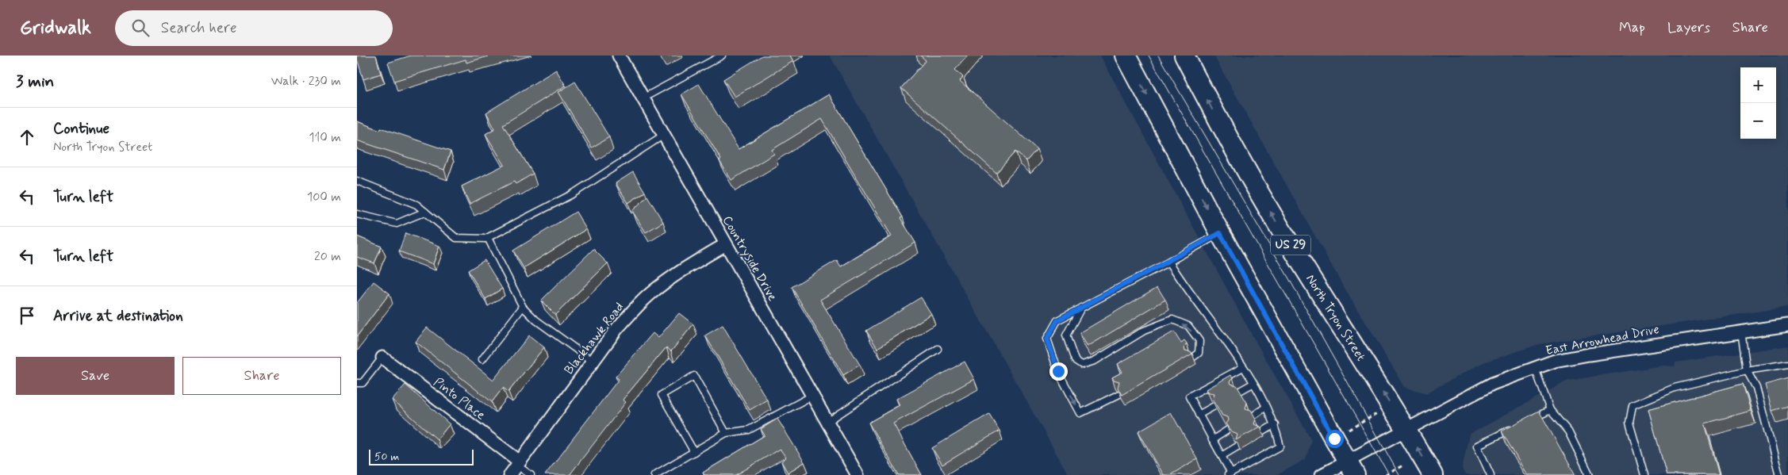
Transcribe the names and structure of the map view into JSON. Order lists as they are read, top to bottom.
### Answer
{
  "streets": {
    "main road": ["US 29", "North Tryon Street"],
    "street": [
      "Countryside Drive",
      "Blackhawk Road",
      "East Arrowhead Drive",
      "Pinto Place"
    ]
  },
  "crossings": [
    ["Countryside Drive", "Blackhawk Road"],
    ["North Tryon Street", "East Arrowhead Drive"],
    ["Blackhawk Road", "Pinto Place"]
  ],
  "scale_bar": "50 m",
  "page": {
    "header": "Gridwalk",
    "search": "Search here",
    "nav": ["Map", "Layers", "Share"],
    "heading": ["3 min", "Walk · 230 m"],
    "map_buttons": ["+", "−"],
    "list": [
      ["Continue", "North Tryon Street", "110 m"],
      ["Turn left", "100 m"],
      ["Turn left", "20 m"],
      "Arrive at destination"
    ],
    "buttons": ["Save", "Share"],
    "scale": "50 m"
  }
}
